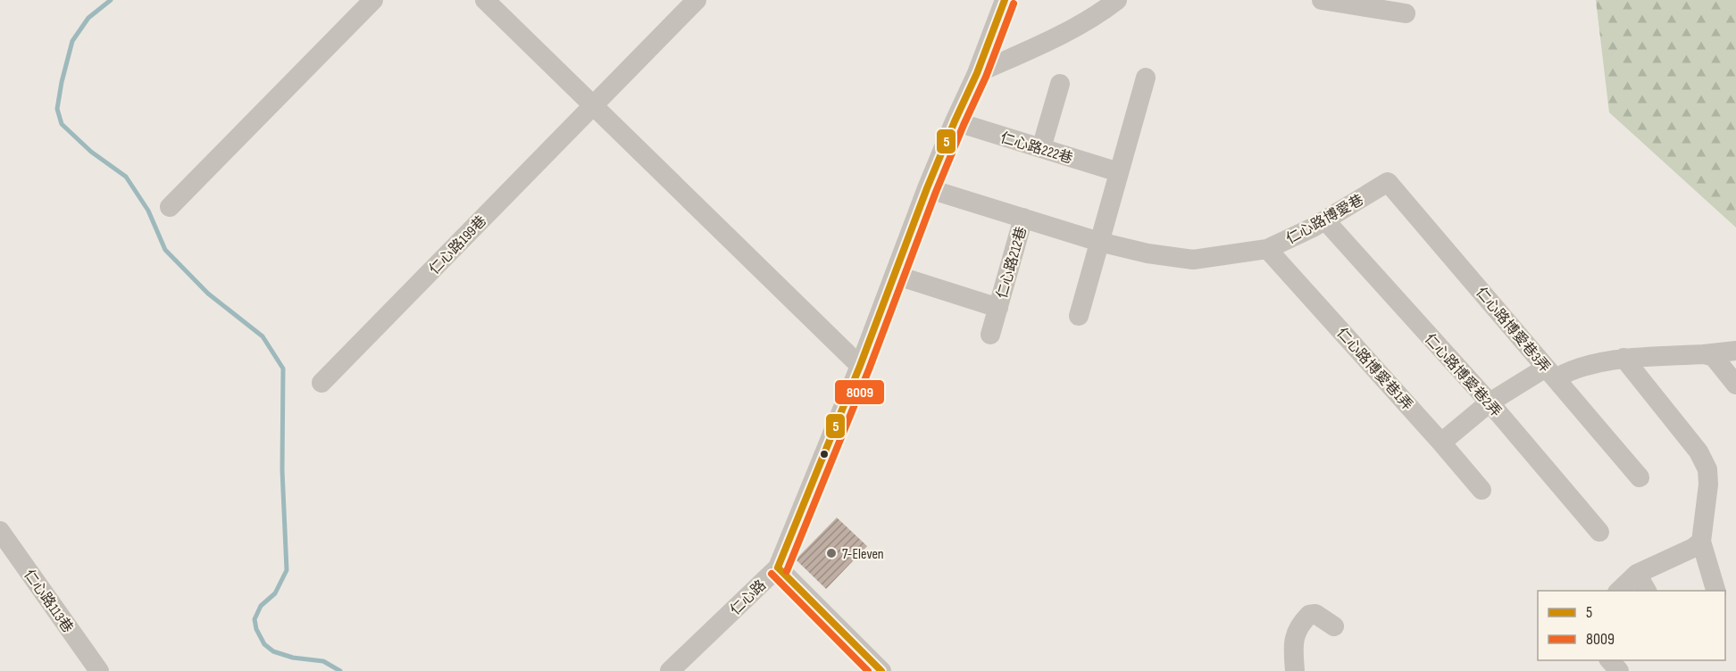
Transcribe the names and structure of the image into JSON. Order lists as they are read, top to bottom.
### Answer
{
  "streets": {
    "street": [
      "仁心路222巷",
      "仁心路博愛巷",
      "仁心路199巷",
      "仁心路212巷",
      "仁心路博愛巷3弄",
      "仁心路博愛巷1弄",
      "仁心路博愛巷2弄",
      "仁心路",
      "仁心路113巷"
    ]
  },
  "crossings": [
    ["仁心路222巷", "仁心路"],
    ["仁心路博愛巷", "仁心路212巷"],
    ["仁心路博愛巷", "仁心路博愛巷3弄"],
    ["仁心路博愛巷", "仁心路博愛巷1弄"],
    ["仁心路博愛巷", "仁心路博愛巷2弄"],
    ["仁心路212巷", "仁心路"]
  ],
  "places": ["7-Eleven"],
  "lines": ["transit line 5", "transit line 8009"],
  "legend": ["5", "8009"]
}
